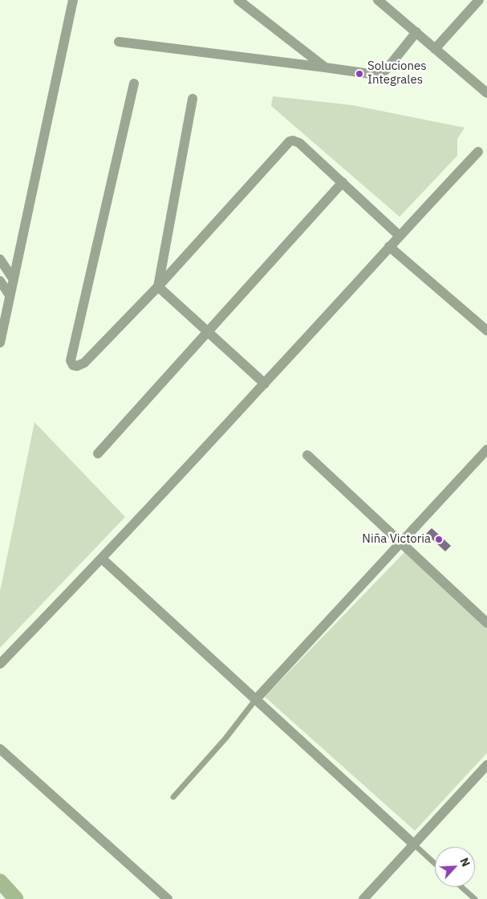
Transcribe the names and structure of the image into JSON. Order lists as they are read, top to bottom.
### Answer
{
  "places": ["Soluciones Integrales", "Niña Victoria"],
  "north": "top right"
}
